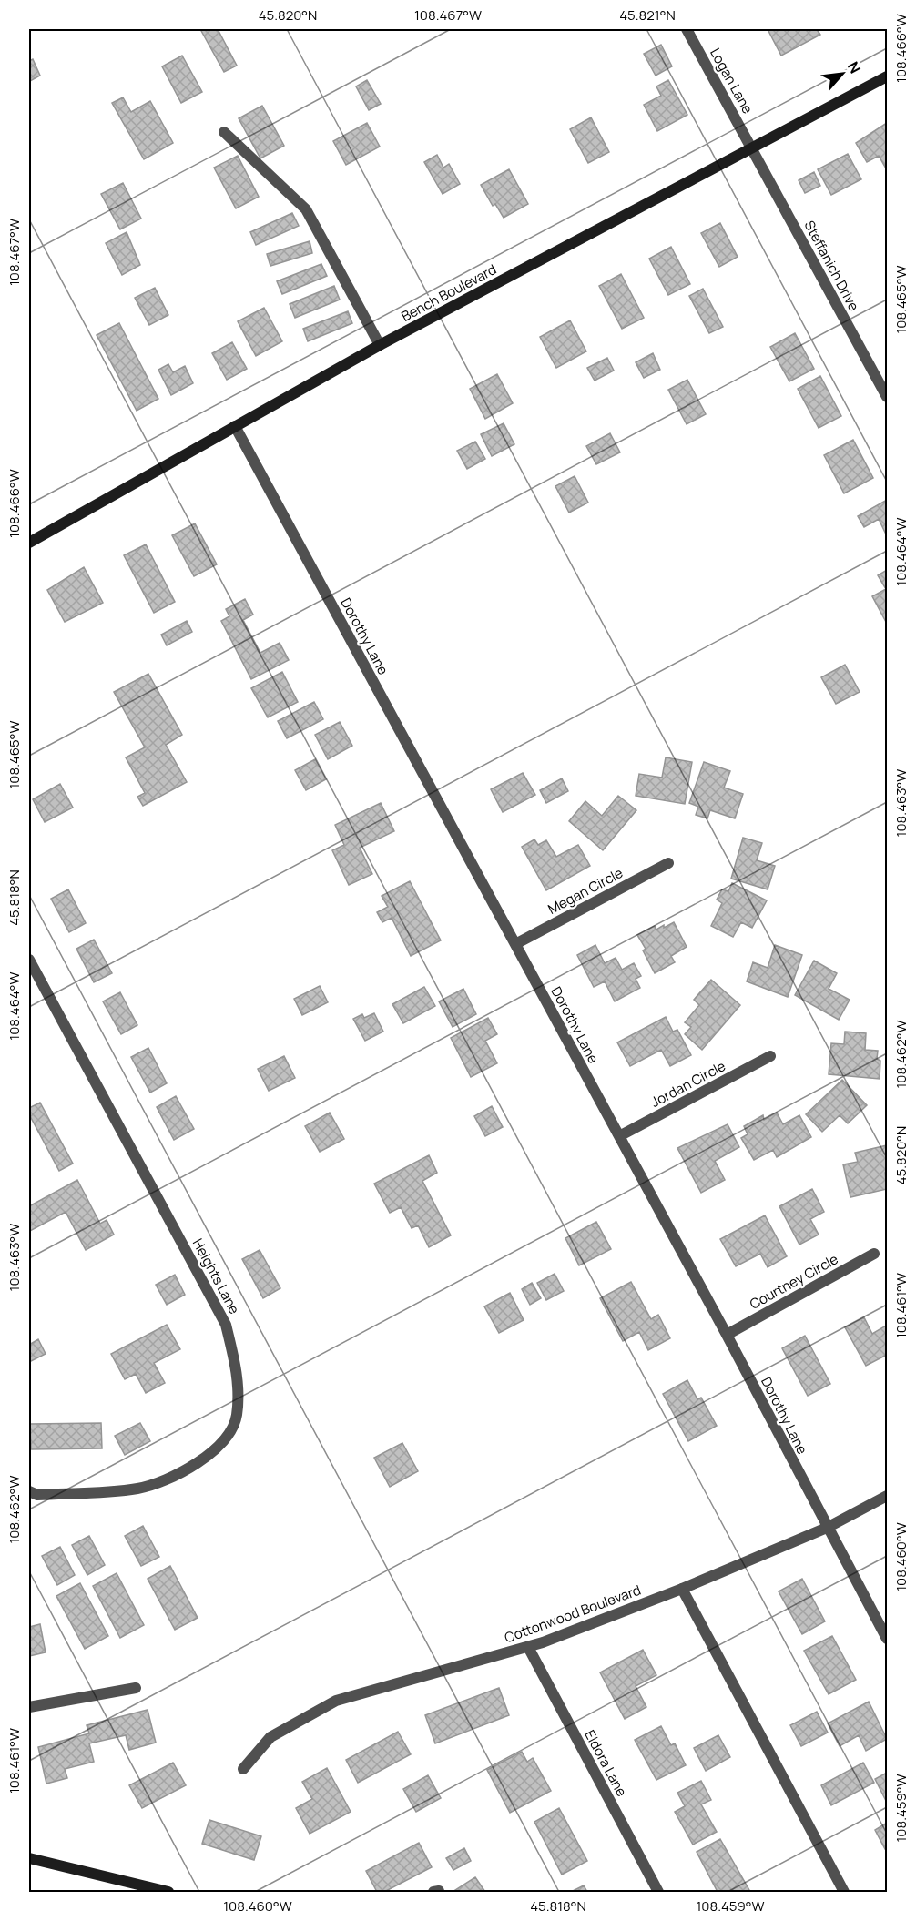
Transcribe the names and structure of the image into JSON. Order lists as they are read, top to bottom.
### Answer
{
  "streets": {
    "main road": ["Bench Boulevard"],
    "street": [
      "Logan Lane",
      "Steffanich Drive",
      "Dorothy Lane",
      "Megan Circle",
      "Jordan Circle",
      "Heights Lane",
      "Courtney Circle",
      "Cottonwood Boulevard",
      "Eldora Lane"
    ]
  },
  "crossings": [
    ["Logan Lane", "Steffanich Drive"],
    ["Logan Lane", "Bench Boulevard"],
    ["Steffanich Drive", "Bench Boulevard"],
    ["Bench Boulevard", "Dorothy Lane"],
    ["Dorothy Lane", "Megan Circle"],
    ["Dorothy Lane", "Jordan Circle"],
    ["Dorothy Lane", "Courtney Circle"],
    ["Dorothy Lane", "Cottonwood Boulevard"],
    ["Cottonwood Boulevard", "Eldora Lane"]
  ],
  "north": "top right",
  "coordinates": [
    "45.820°N",
    "108.467°W",
    "45.821°N",
    "108.466°W",
    "108.465°W",
    "108.464°W",
    "108.463°W",
    "45.818°N",
    "108.462°W",
    "108.461°W",
    "108.460°W",
    "108.459°W"
  ]
}
